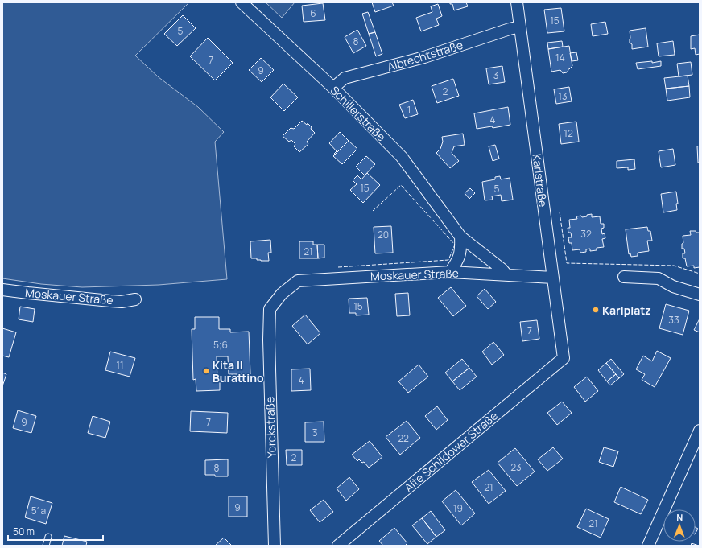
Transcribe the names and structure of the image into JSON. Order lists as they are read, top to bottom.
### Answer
{
  "streets": {
    "street": [
      "Albrechtstraße",
      "Schillerstraße",
      "Karlstraße",
      "Moskauer Straße",
      "Yorckstraße",
      "Alte Schildower Straße"
    ]
  },
  "crossings": [
    ["Albrechtstraße", "Schillerstraße"],
    ["Albrechtstraße", "Karlstraße"],
    ["Schillerstraße", "Moskauer Straße"],
    ["Karlstraße", "Moskauer Straße"],
    ["Karlstraße", "Alte Schildower Straße"],
    ["Moskauer Straße", "Yorckstraße"]
  ],
  "places": ["Karlplatz", "Kita II Burattino"],
  "house_numbers": [
    "6",
    "15",
    "5",
    "8",
    "14",
    "7",
    "9",
    "3",
    "2",
    "13",
    "1",
    "4",
    "12",
    "15",
    "5",
    "32",
    "20",
    "21",
    "15",
    "33",
    "7",
    "5;6",
    "11",
    "4",
    "9",
    "7",
    "3",
    "22",
    "2",
    "23",
    "8",
    "21",
    "9",
    "19",
    "51a",
    "21"
  ],
  "scale_bar": "50 m",
  "north": "top"
}
